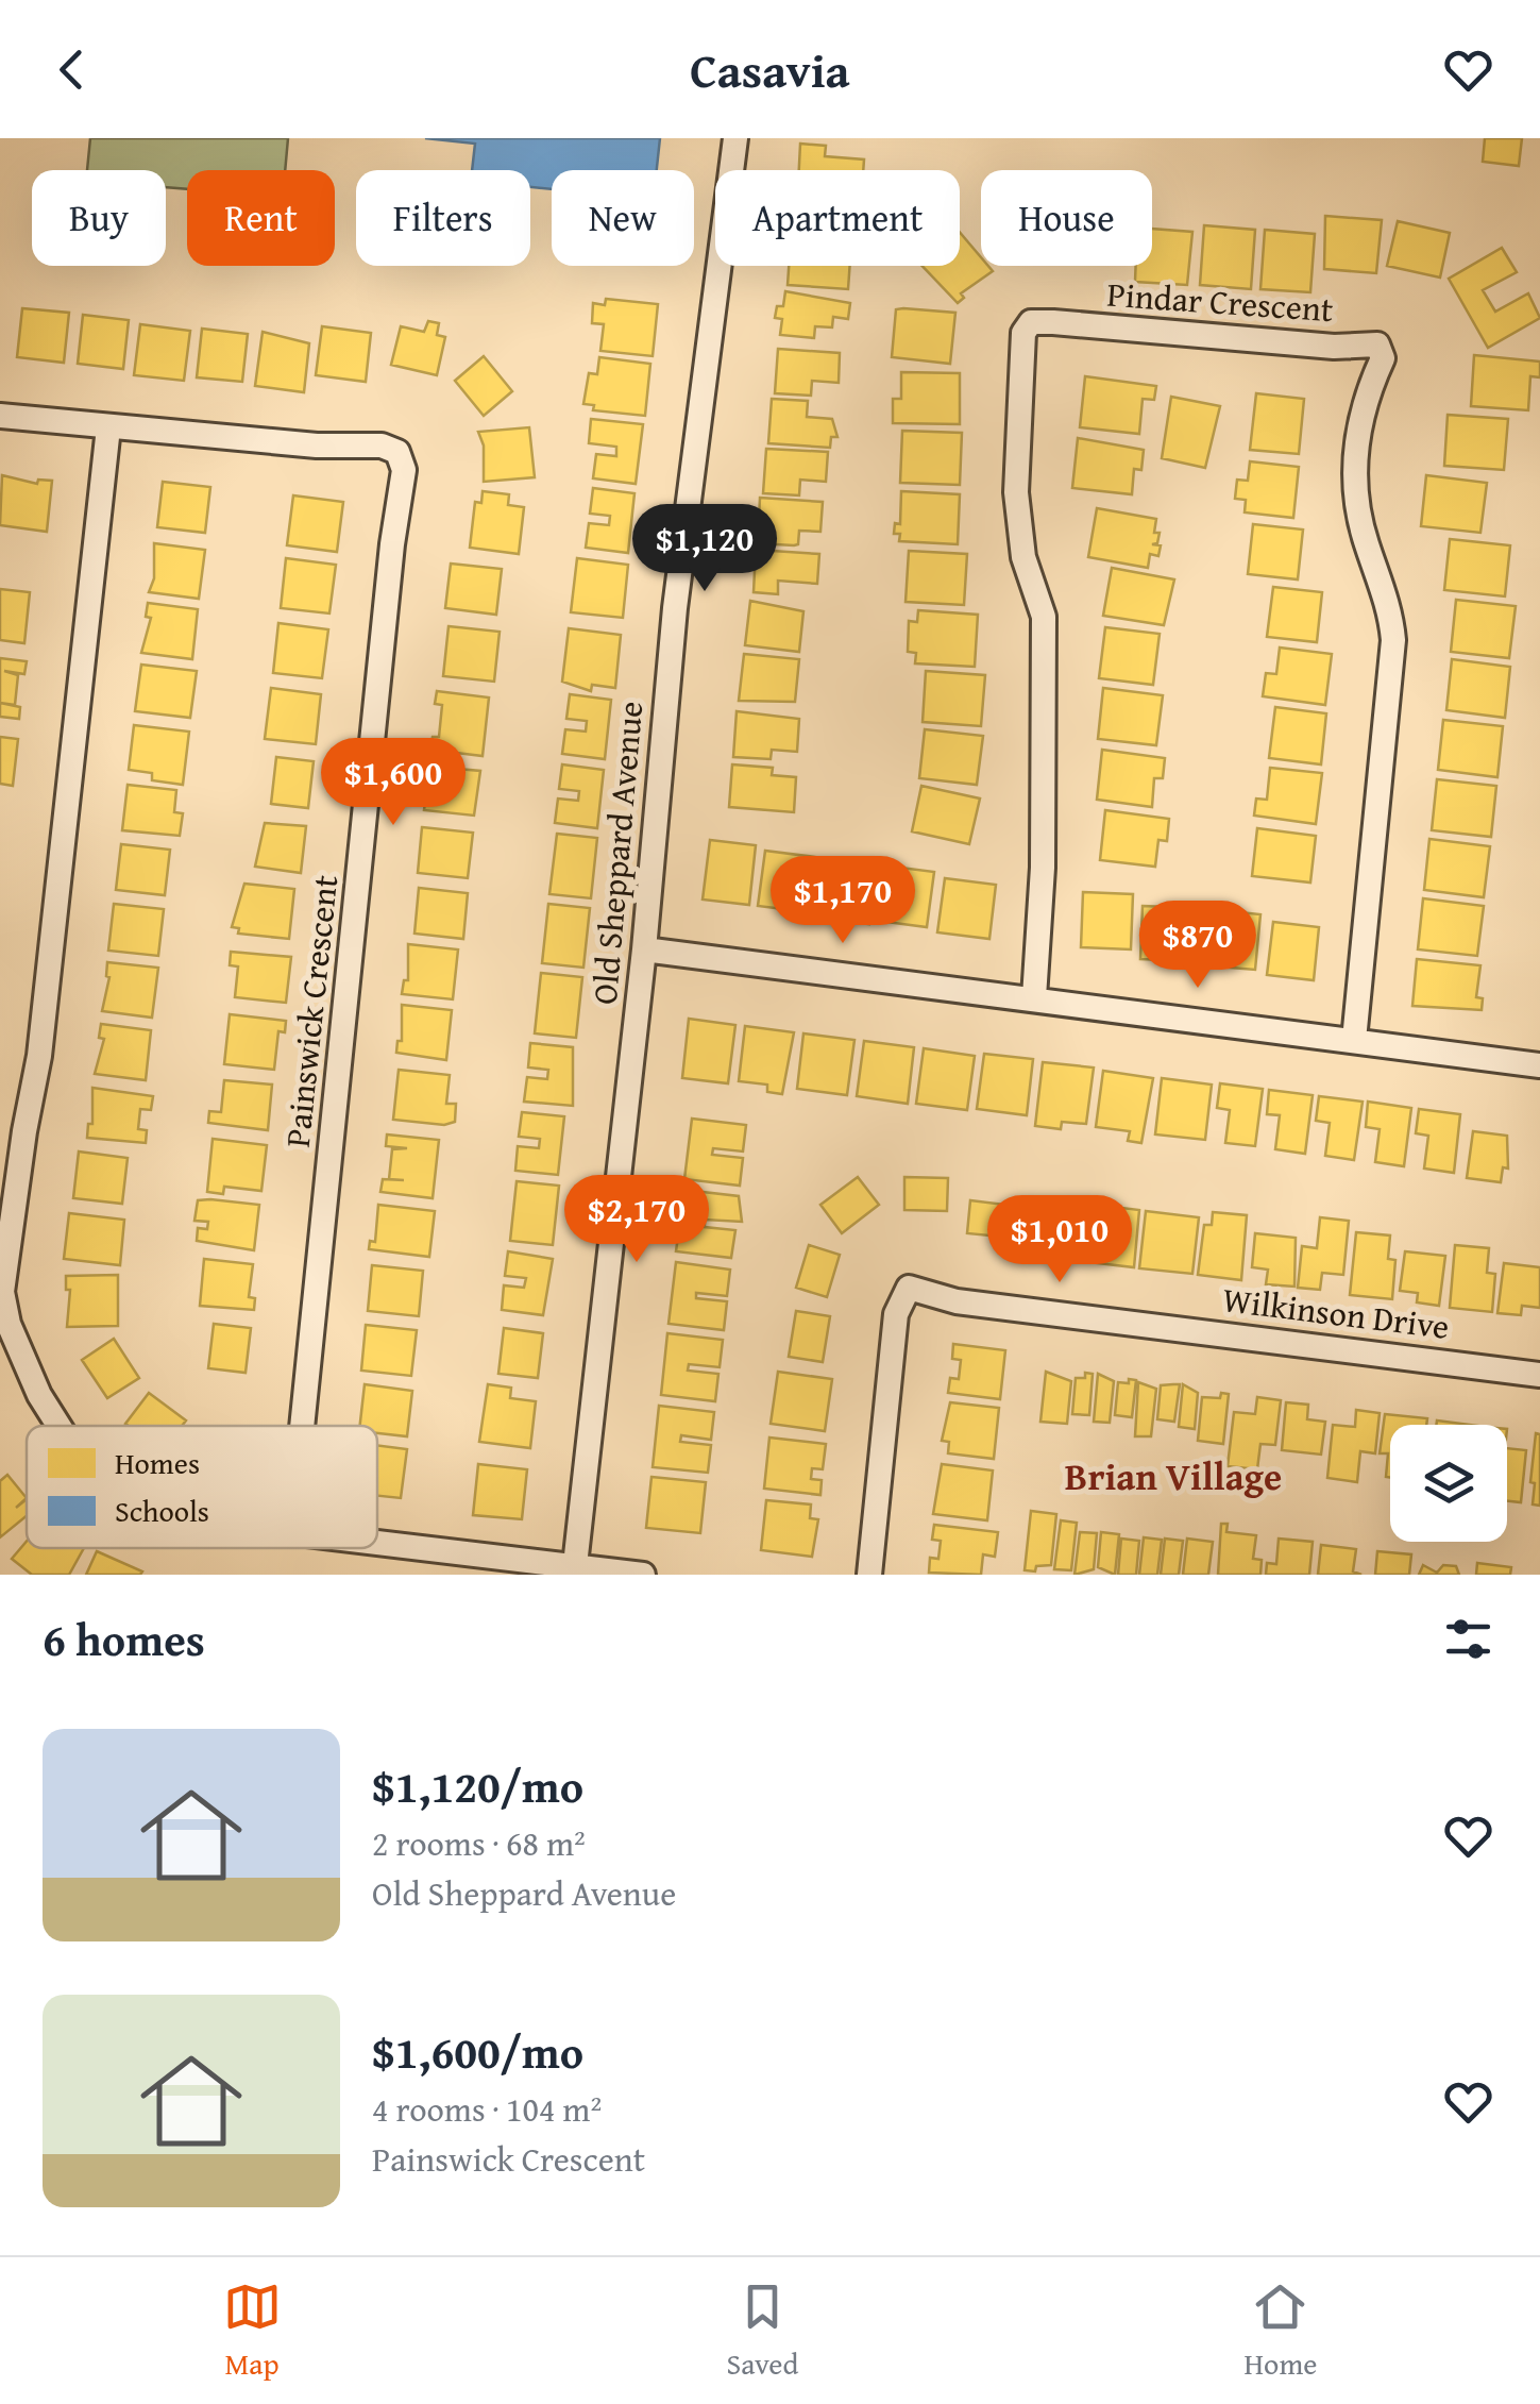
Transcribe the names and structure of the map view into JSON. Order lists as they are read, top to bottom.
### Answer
{
  "streets": {
    "street": [
      "Pindar Crescent",
      "Old Sheppard Avenue",
      "Painswick Crescent",
      "Wilkinson Drive"
    ]
  },
  "districts": ["Brian Village"],
  "legend": ["Homes", "Schools"],
  "page": {
    "header": "Casavia",
    "chip": [
      "Buy",
      "Rent",
      "Filters",
      "New",
      "Apartment",
      "House"
    ],
    "price": [
      "$1,120",
      "$1,600",
      "$1,170",
      "$870",
      "$2,170",
      "$1,010"
    ],
    "heading": "6 homes",
    "list": [
      {
        "name": "$1,120/mo",
        "note": "2 rooms · 68 m² · Old Sheppard Avenue"
      },
      {
        "name": "$1,600/mo",
        "note": "4 rooms · 104 m² · Painswick Crescent"
      }
    ],
    "tabs": ["Map", "Saved", "Home"]
  }
}
